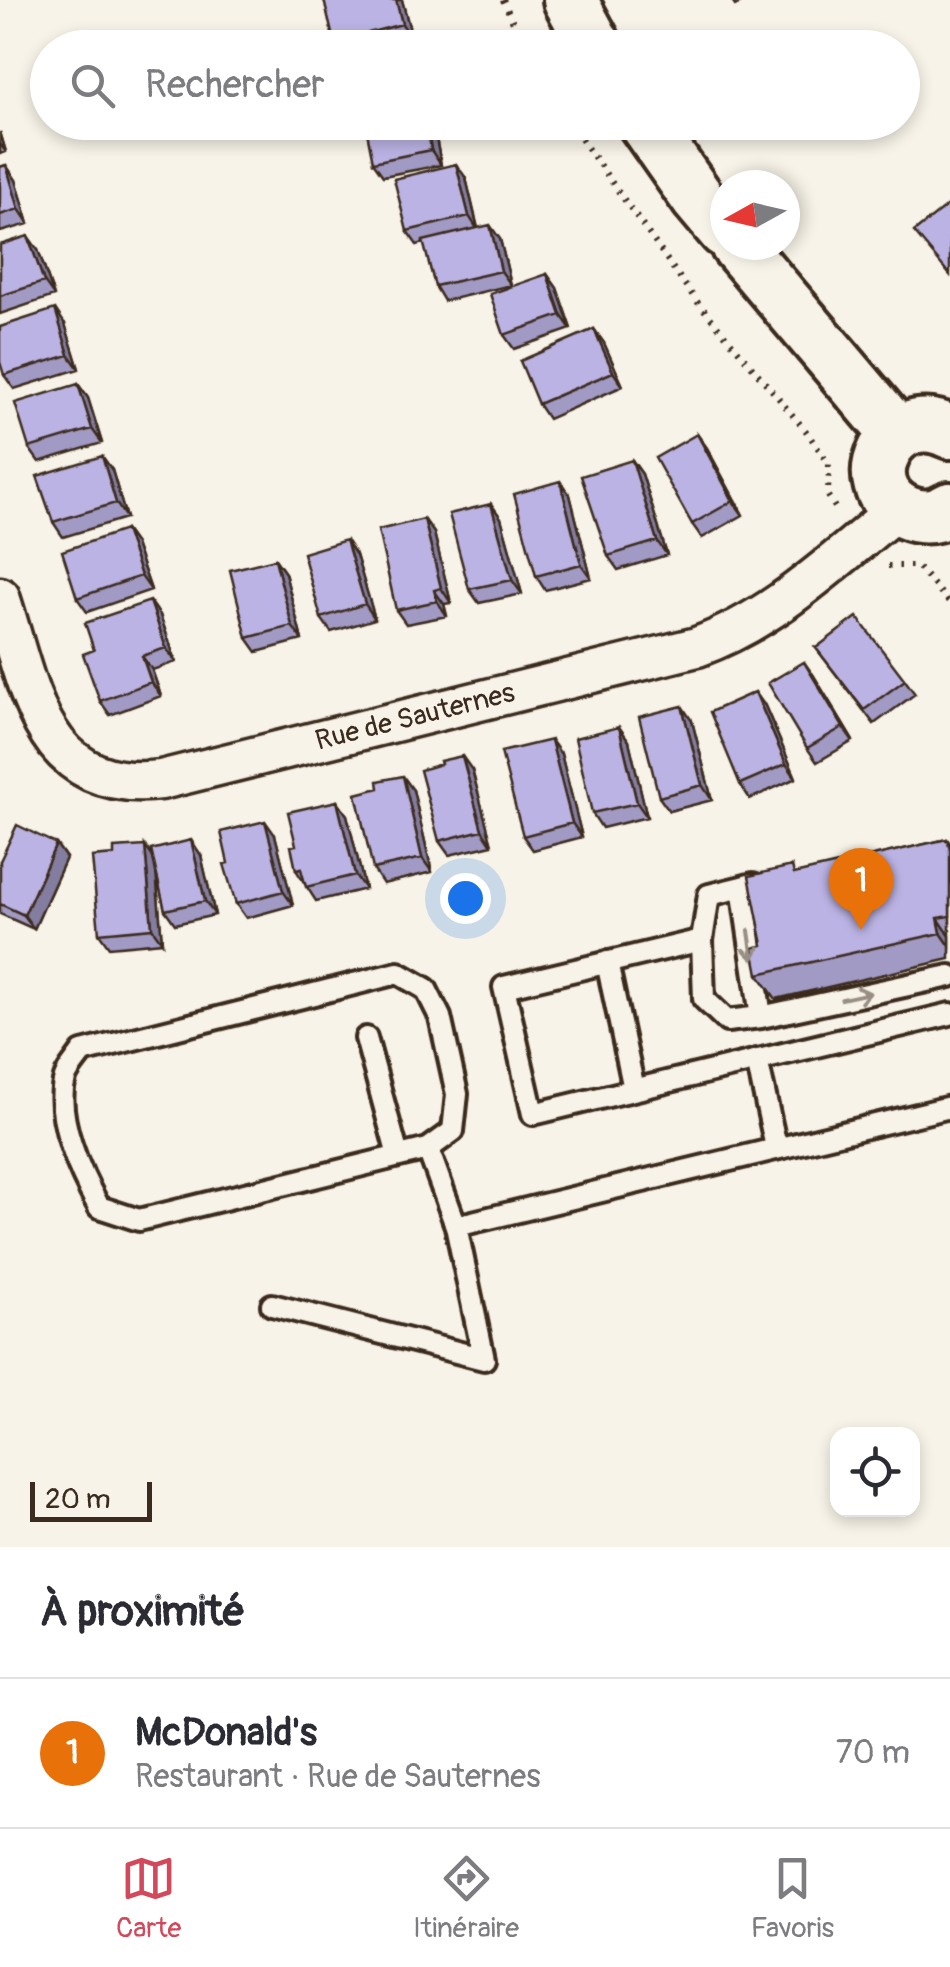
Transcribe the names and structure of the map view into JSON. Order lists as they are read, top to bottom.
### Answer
{
  "streets": {
    "street": ["Rue de Sauternes"]
  },
  "scale_bar": "20 m",
  "north": "left",
  "page": {
    "search": "Rechercher",
    "pins": "1",
    "scale": "20 m",
    "heading": "À proximité",
    "list": [
      {
        "mark": "1",
        "name": "McDonald's",
        "note": "Restaurant · Rue de Sauternes",
        "value": "70 m"
      }
    ],
    "nav": ["Carte", "Itinéraire", "Favoris"]
  }
}
